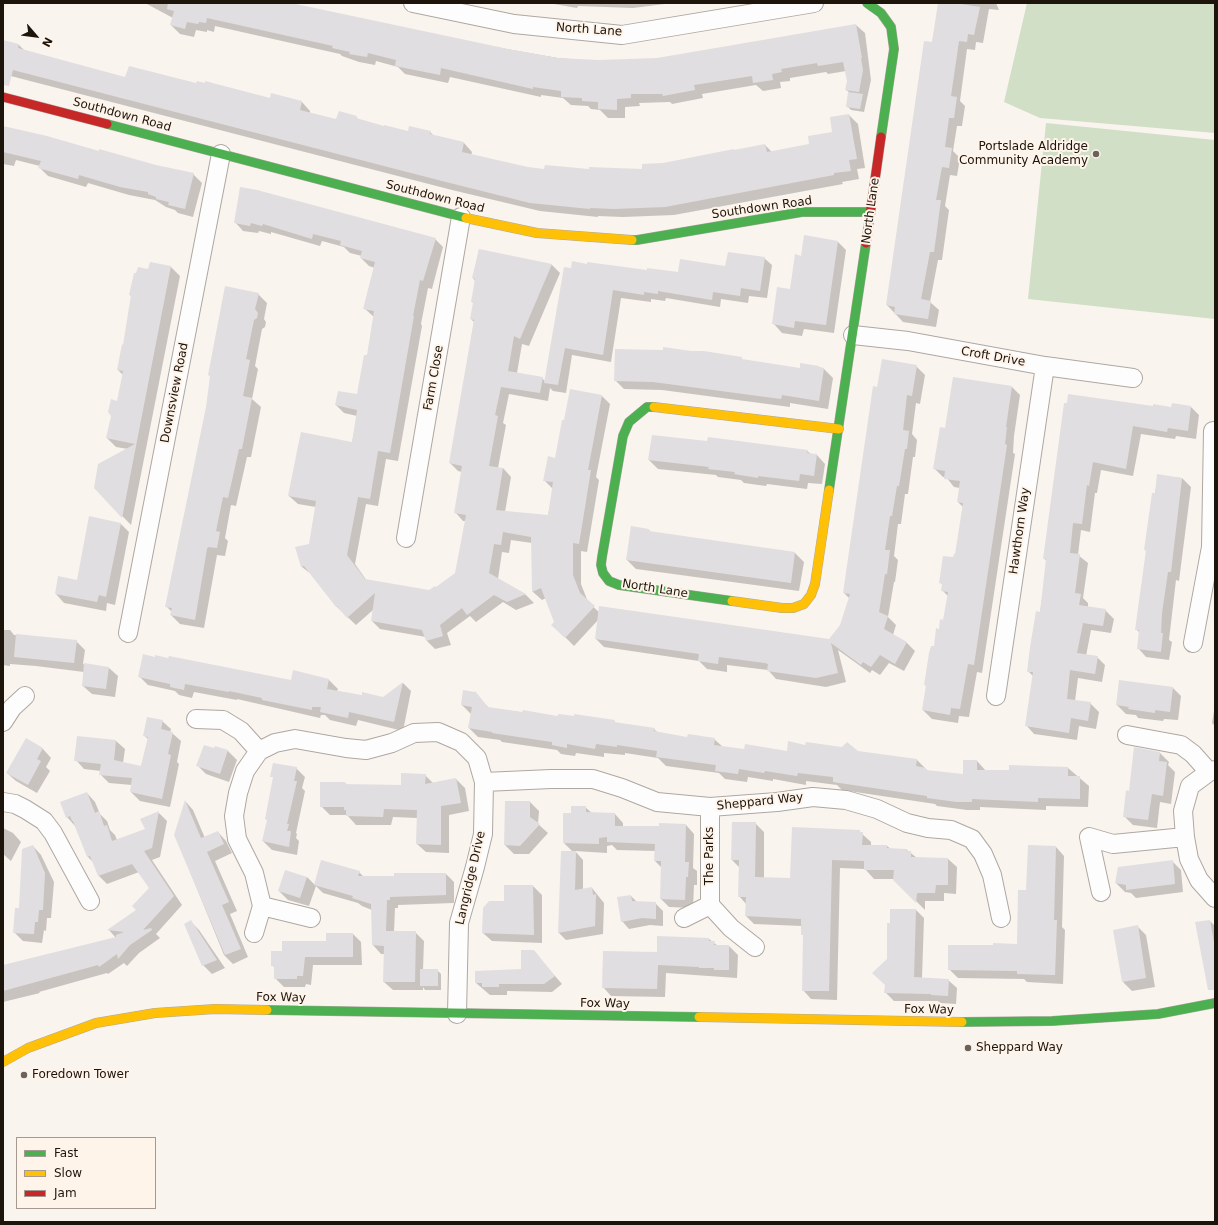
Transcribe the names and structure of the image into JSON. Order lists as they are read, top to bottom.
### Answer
{
  "streets": {
    "street": [
      "North Lane",
      "Southdown Road",
      "Croft Drive",
      "Farm Close",
      "Downsview Road",
      "Hawthorn Way",
      "Sheppard Way",
      "The Parks",
      "Langridge Drive",
      "Fox Way"
    ]
  },
  "crossings": [
    ["North Lane", "Southdown Road"],
    ["North Lane", "Croft Drive"],
    ["Southdown Road", "Farm Close"],
    ["Southdown Road", "Downsview Road"],
    ["Croft Drive", "Hawthorn Way"],
    ["Sheppard Way", "The Parks"],
    ["Sheppard Way", "Langridge Drive"],
    ["Langridge Drive", "Fox Way"]
  ],
  "places": ["Portslade Aldridge Community Academy", "Sheppard Way", "Foredown Tower"],
  "legend": ["Fast", "Slow", "Jam"],
  "north": "bottom right"
}
